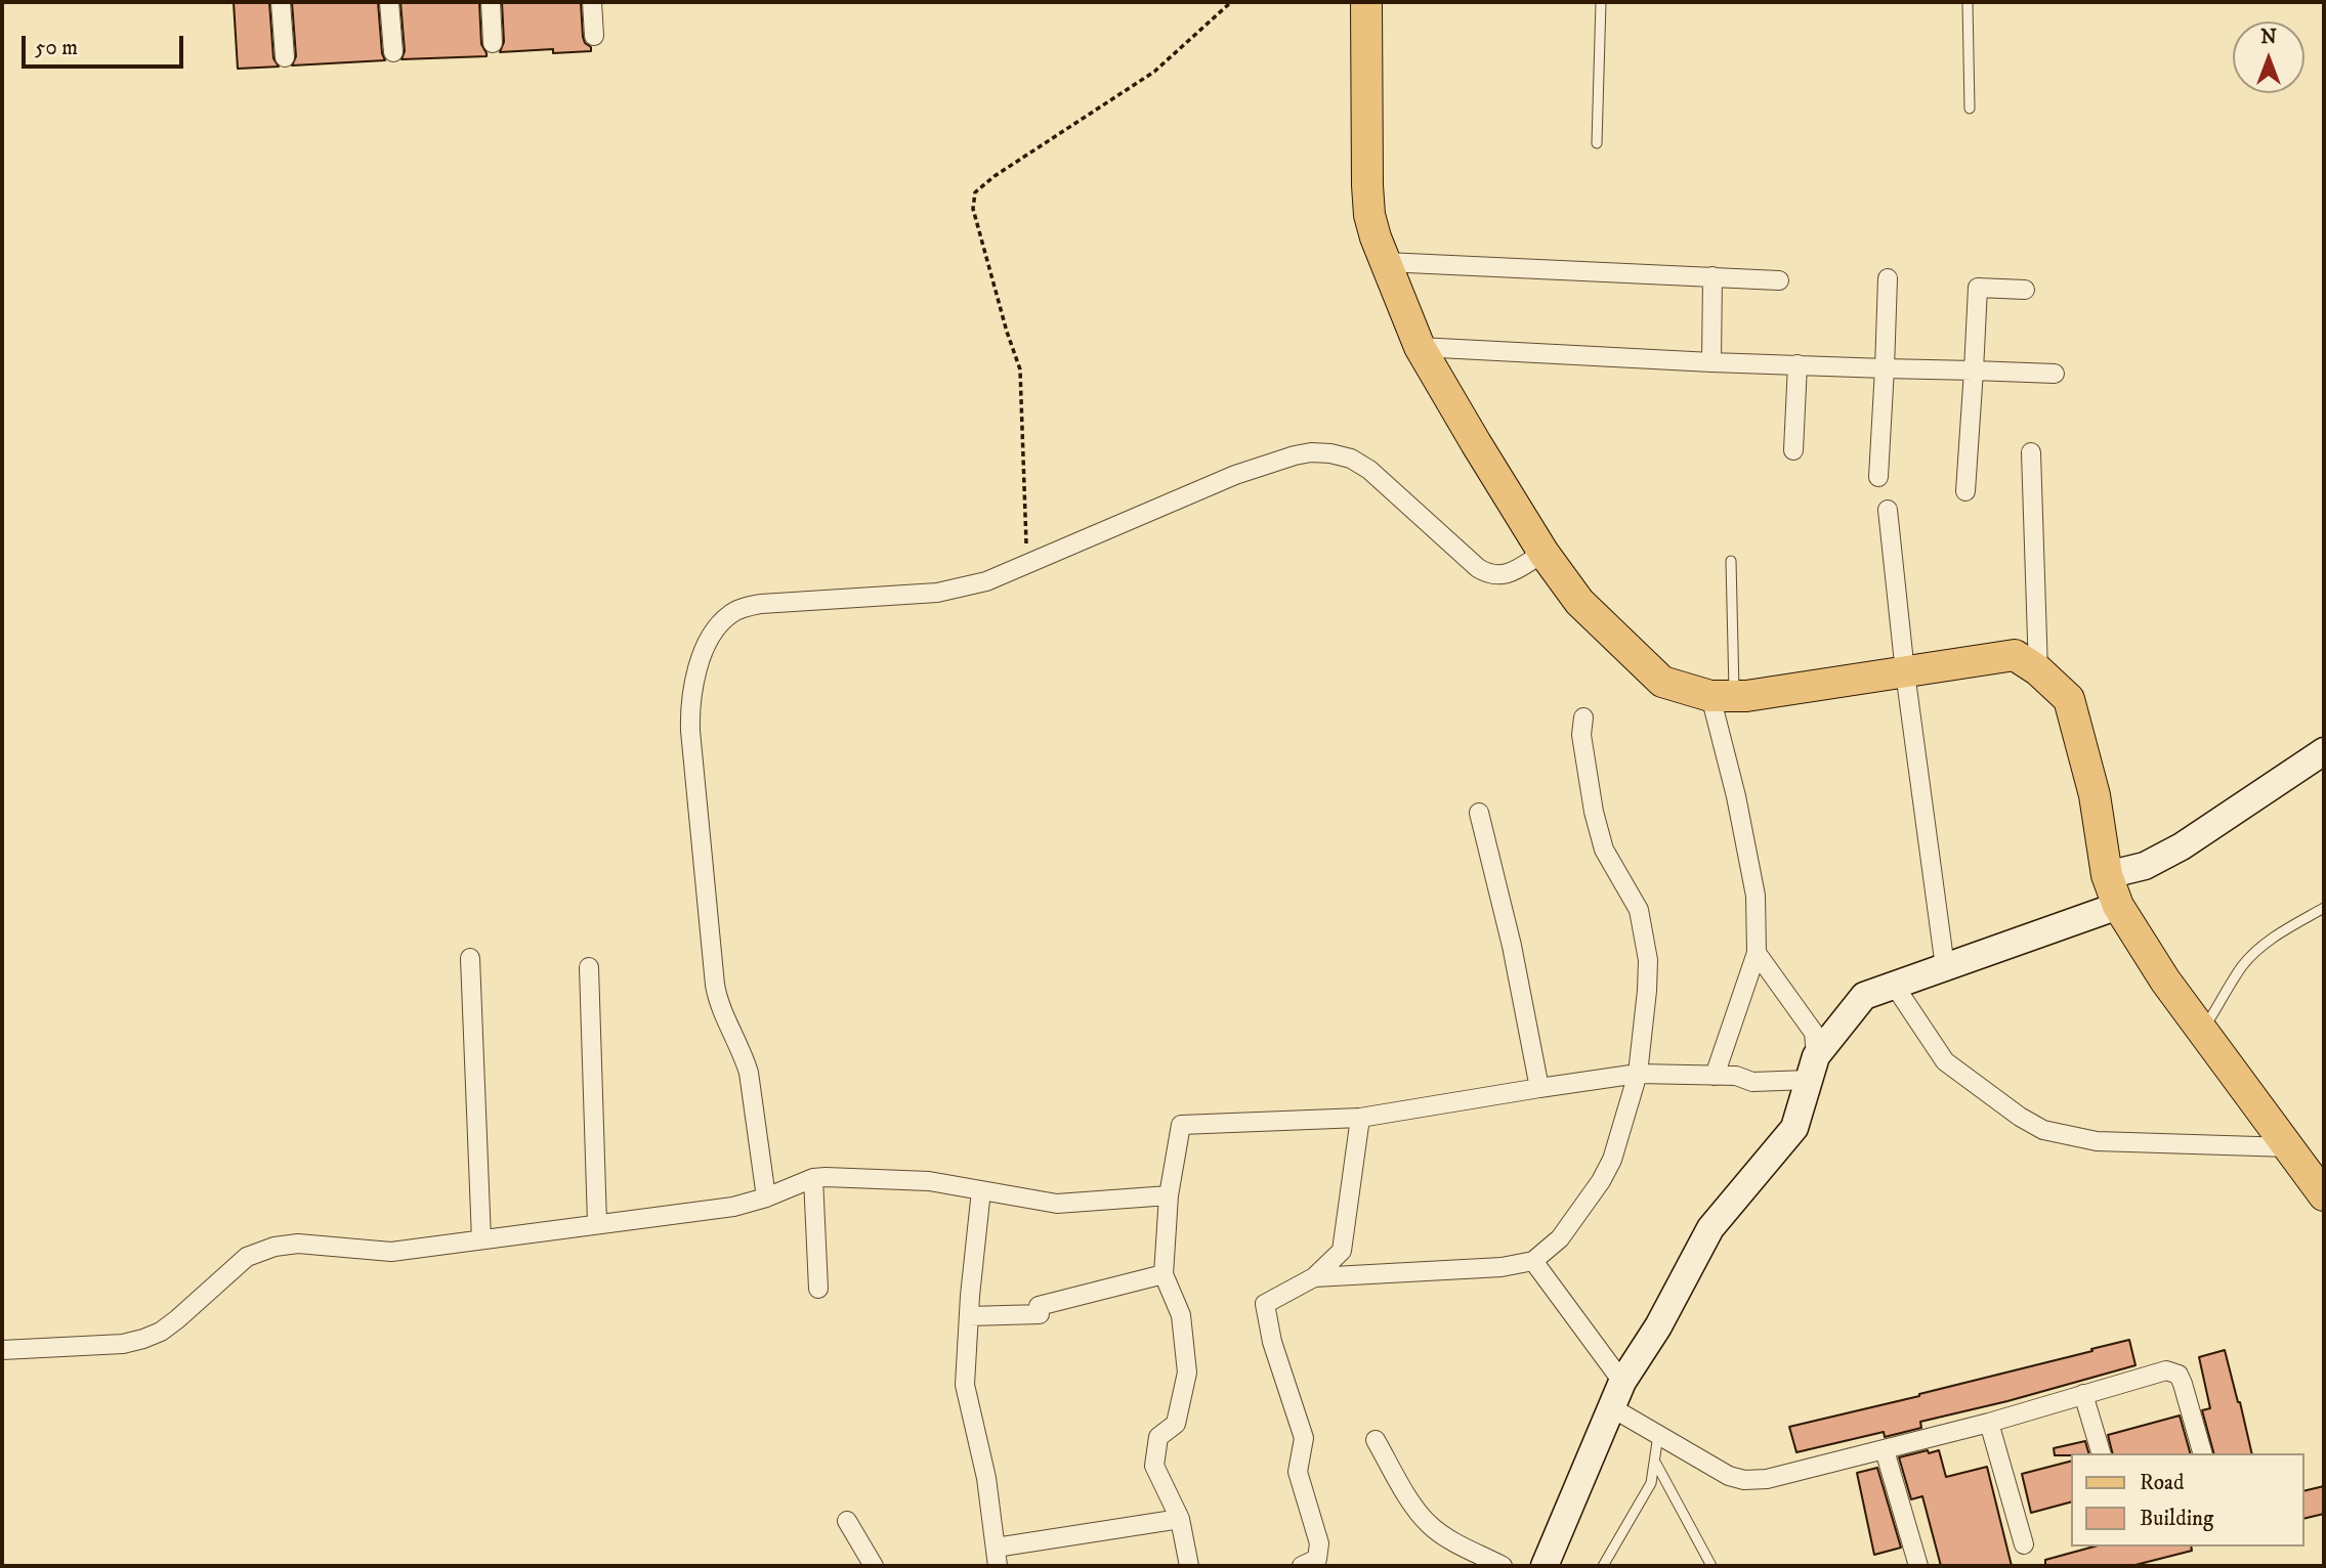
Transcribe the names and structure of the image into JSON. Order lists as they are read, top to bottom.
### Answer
{
  "legend": ["Road", "Building"],
  "scale_bar": "50 m",
  "north": "top"
}
